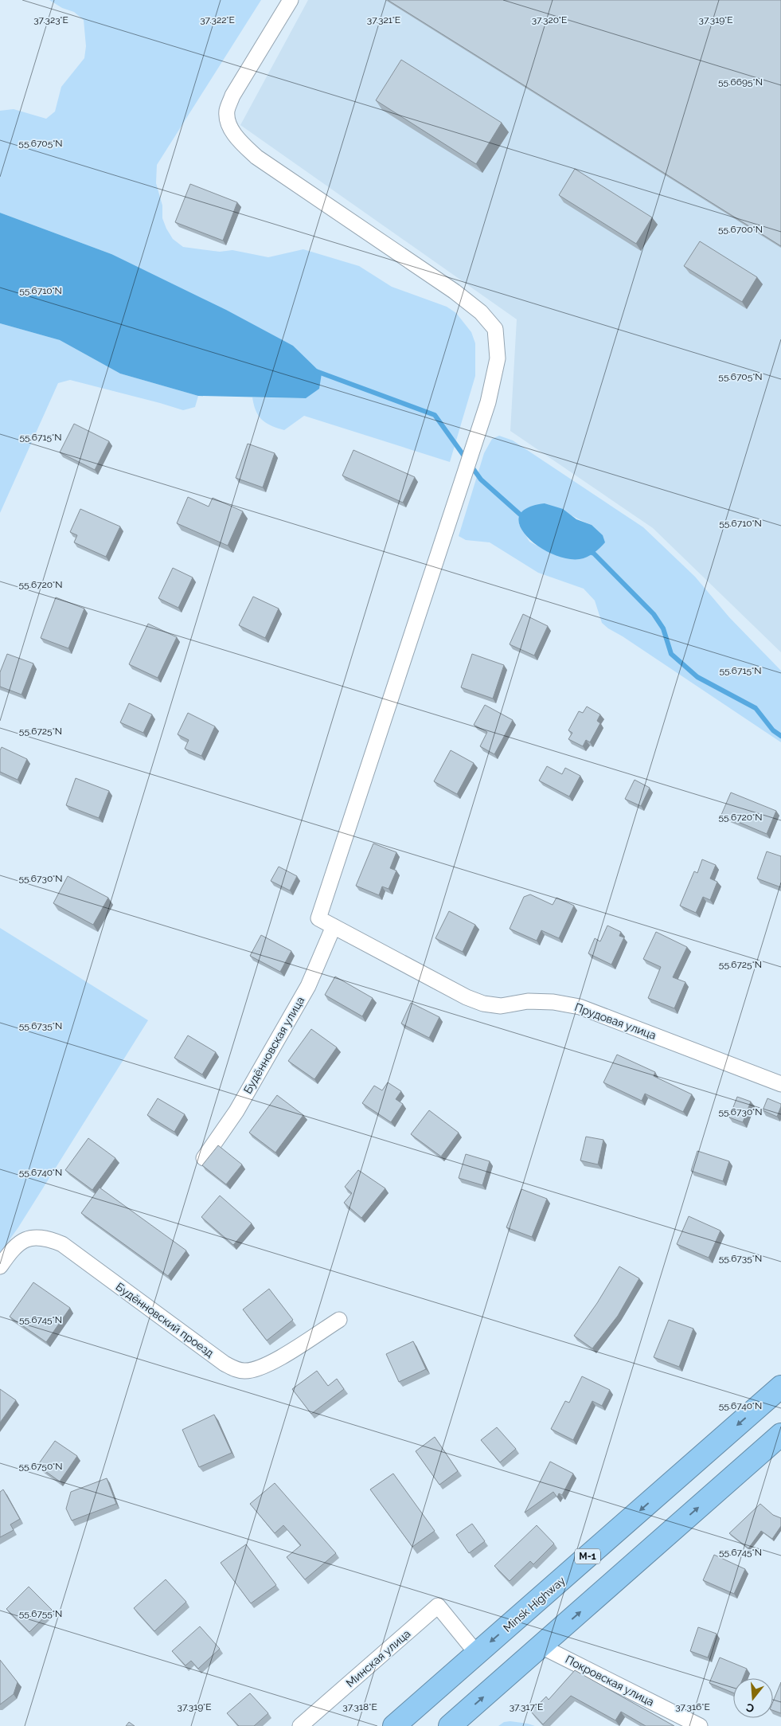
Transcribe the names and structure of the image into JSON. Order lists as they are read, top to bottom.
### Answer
{
  "streets": {
    "highway": ["М-1", "Minsk Highway"],
    "street": [
      "Прудовая улица",
      "Будённовская улица",
      "Будённовский проезд",
      "Минская улица",
      "Покровская улица"
    ]
  },
  "crossings": [
    ["Прудовая улица", "Будённовская улица"],
    ["Minsk Highway", "Минская улица"]
  ],
  "north": "bottom",
  "coordinates": [
    "37.323°E",
    "37.322°E",
    "37.321°E",
    "37.320°E",
    "37.319°E",
    "55.6695°N",
    "55.6705°N",
    "55.6700°N",
    "55.6710°N",
    "55.6715°N",
    "55.6720°N",
    "55.6725°N",
    "55.6730°N",
    "55.6735°N",
    "55.6740°N",
    "55.6745°N",
    "55.6750°N",
    "55.6755°N",
    "37.318°E",
    "37.317°E",
    "37.316°E"
  ]
}
